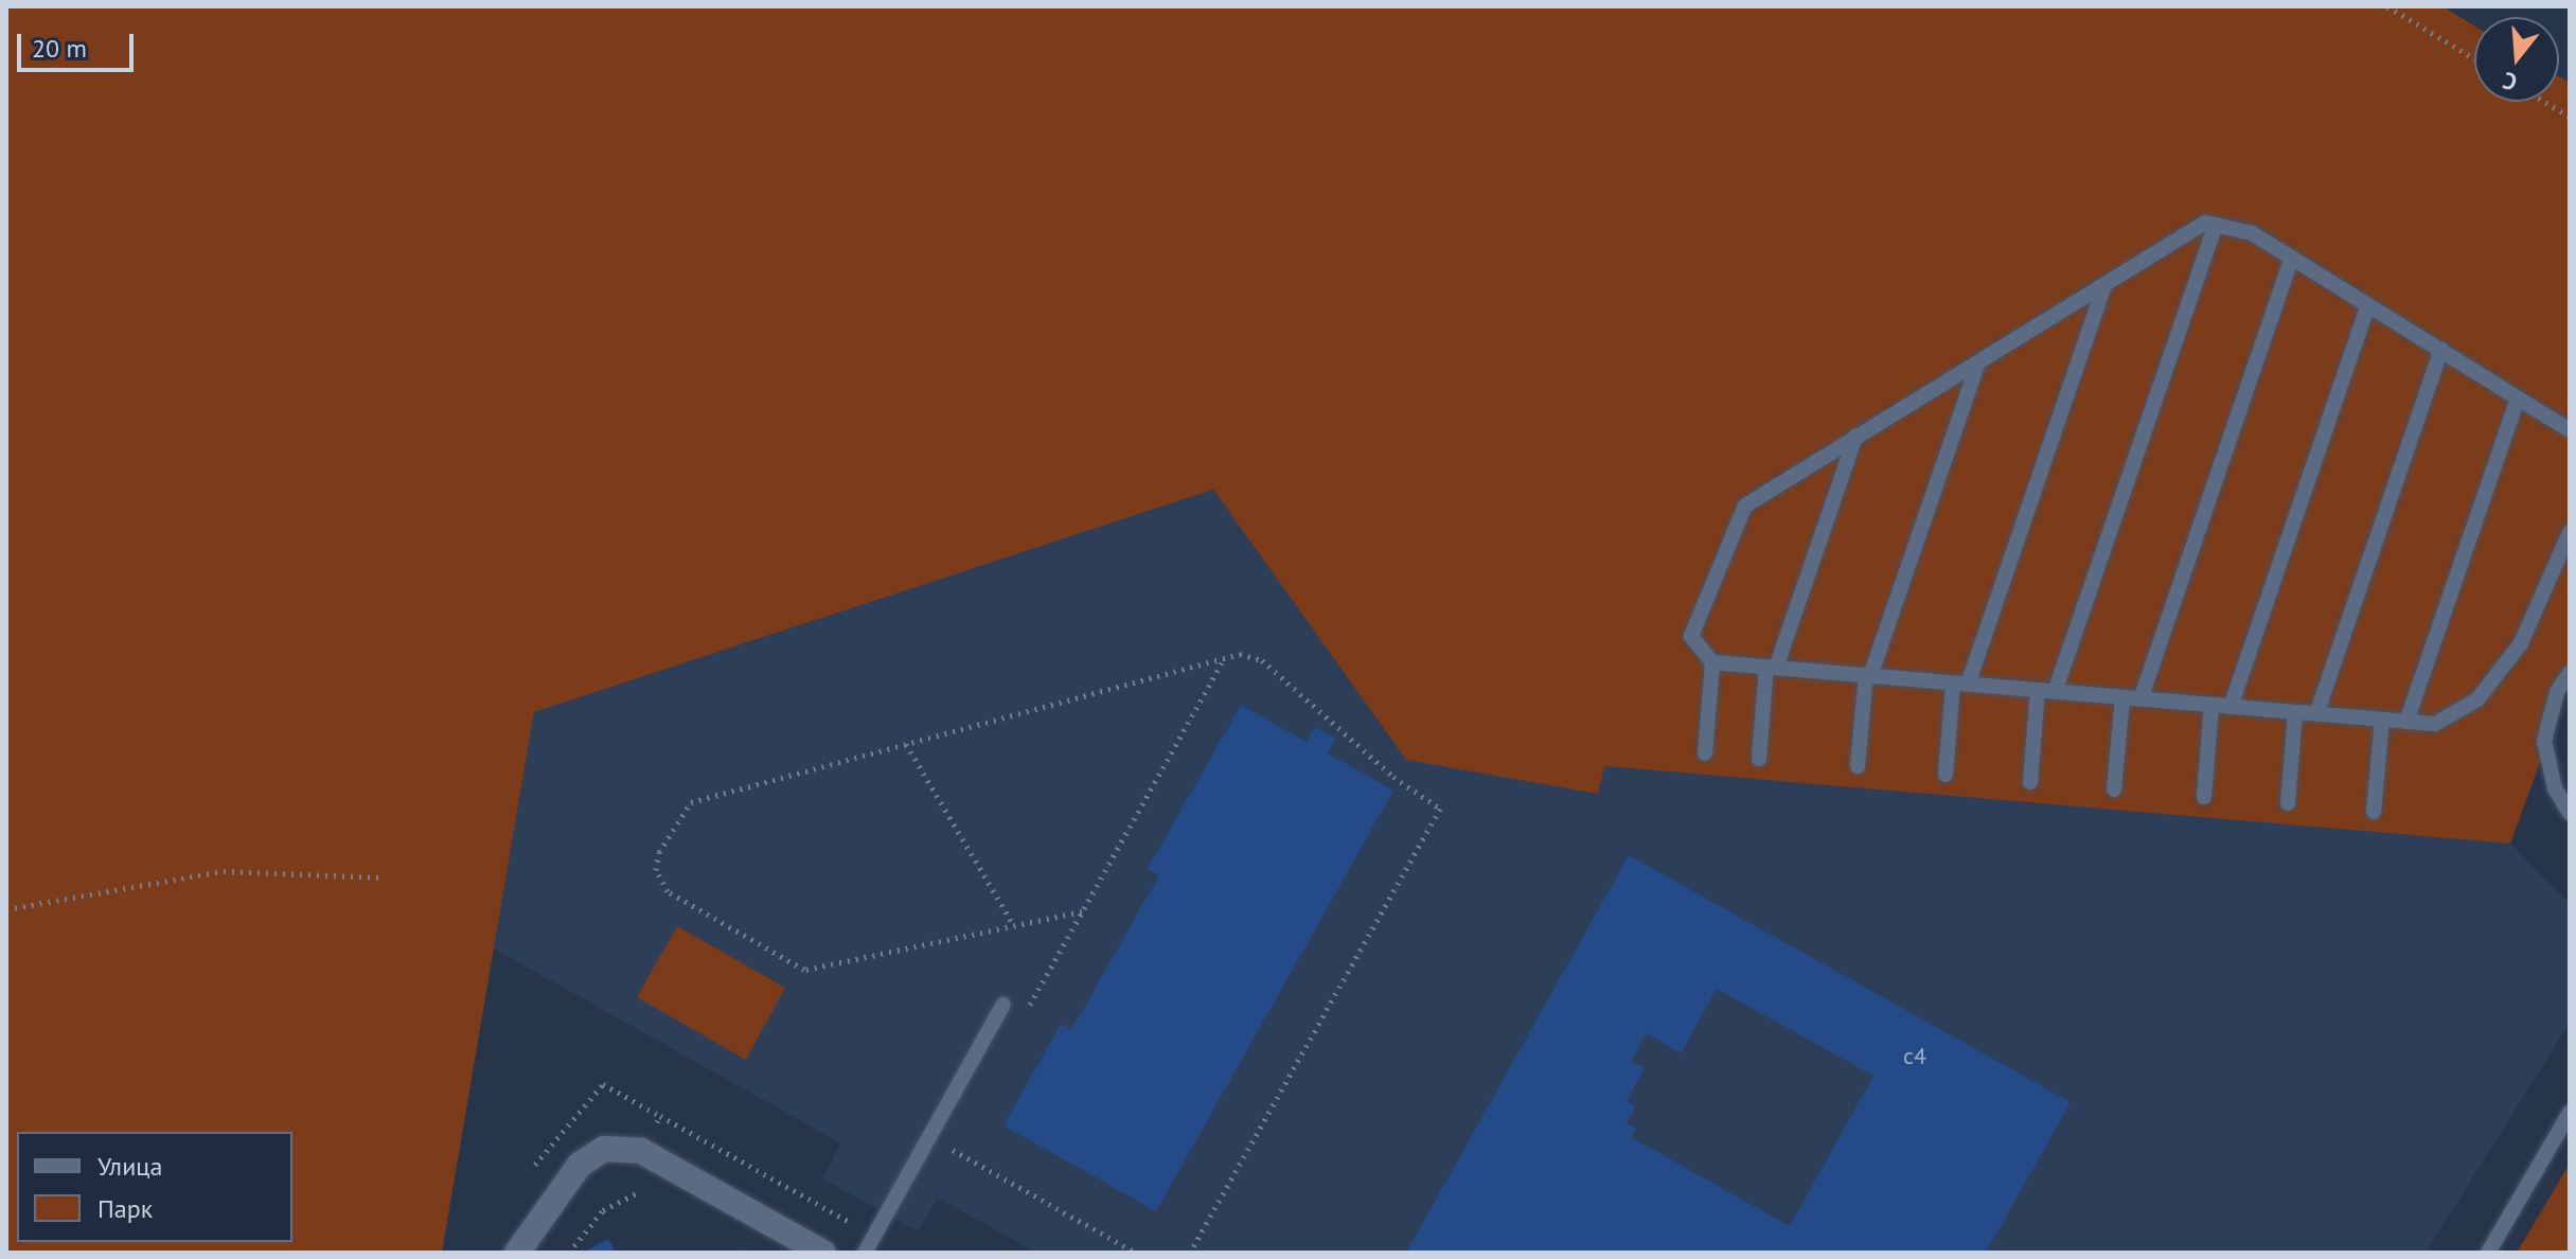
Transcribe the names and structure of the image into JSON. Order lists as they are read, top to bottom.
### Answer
{
  "house_numbers": ["c4"],
  "legend": ["Улица", "Парк"],
  "scale_bar": "20 m",
  "north": "bottom"
}
